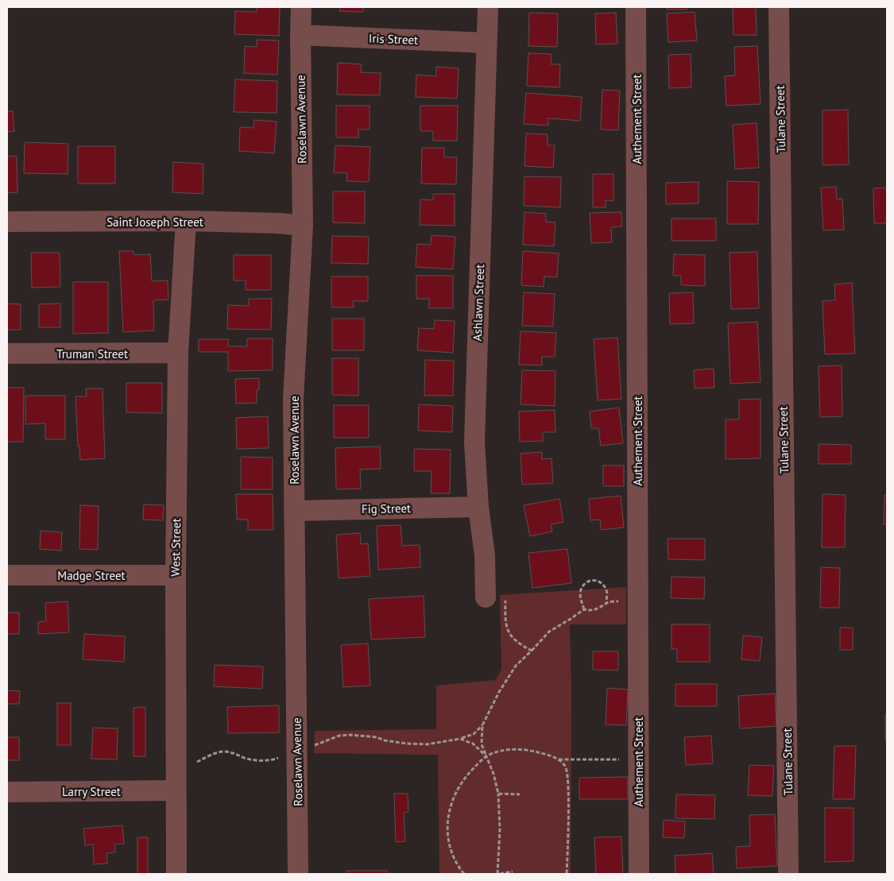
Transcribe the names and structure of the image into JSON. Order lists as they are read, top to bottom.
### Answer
{
  "streets": {
    "street": [
      "Iris Street",
      "Roselawn Avenue",
      "Authement Street",
      "Tulane Street",
      "Saint Joseph Street",
      "Ashlawn Street",
      "Truman Street",
      "Fig Street",
      "West Street",
      "Madge Street",
      "Larry Street"
    ]
  },
  "crossings": [
    ["Iris Street", "Roselawn Avenue"],
    ["Iris Street", "Ashlawn Street"],
    ["Roselawn Avenue", "Saint Joseph Street"],
    ["Roselawn Avenue", "Fig Street"],
    ["Saint Joseph Street", "West Street"],
    ["Ashlawn Street", "Fig Street"],
    ["Truman Street", "West Street"],
    ["West Street", "Madge Street"],
    ["West Street", "Larry Street"]
  ]
}
